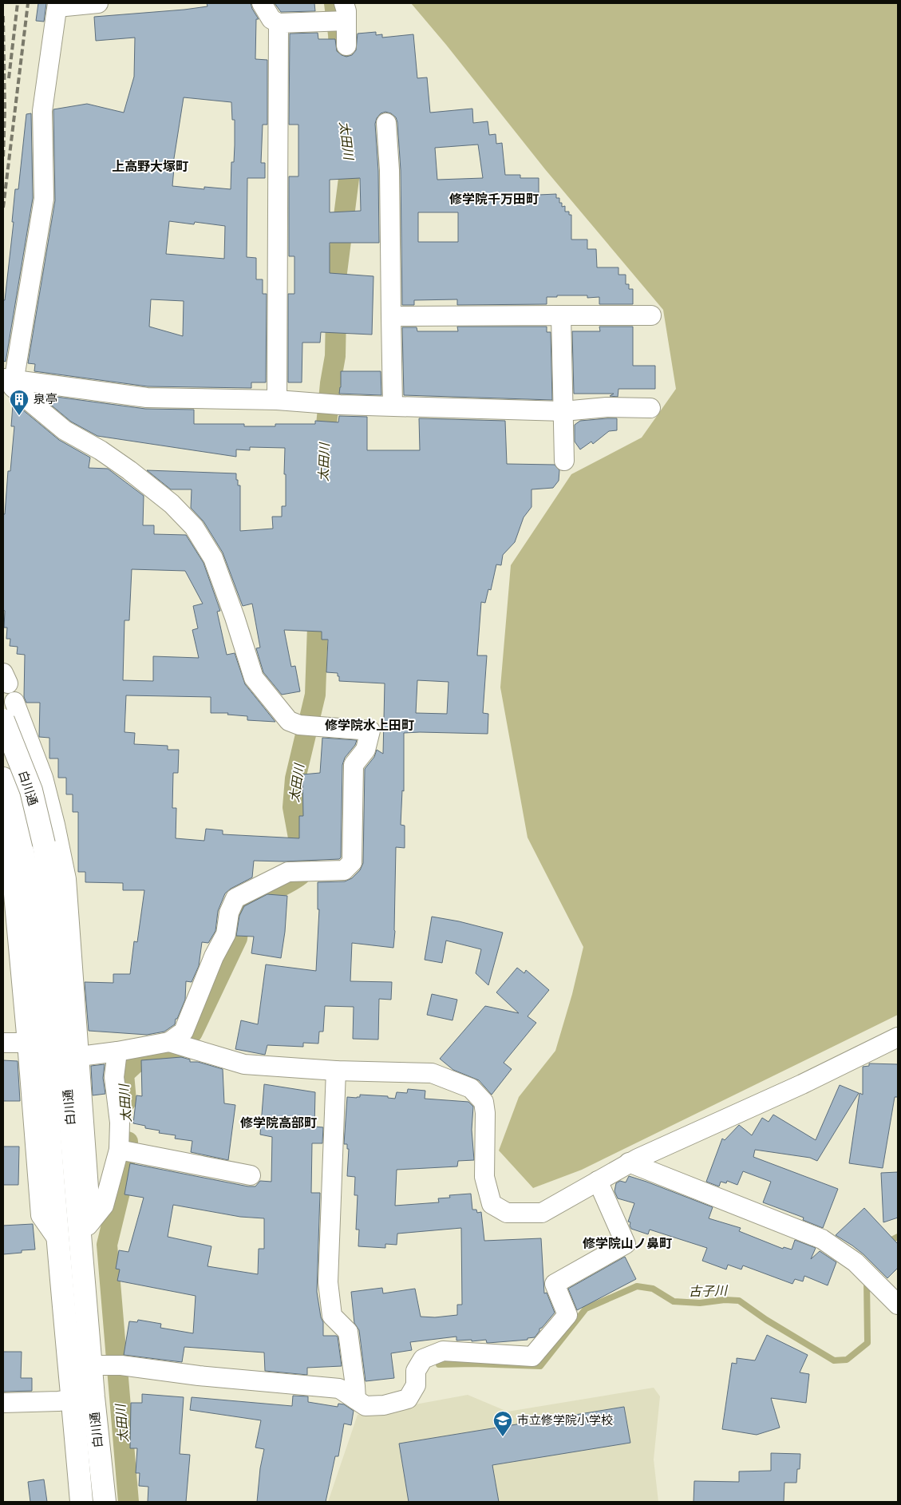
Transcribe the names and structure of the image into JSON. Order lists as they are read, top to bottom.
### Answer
{
  "streets": {
    "street": ["白川通"]
  },
  "districts": [
    "上高野大塚町",
    "修学院千万田町",
    "修学院水上田町",
    "修学院高部町",
    "修学院山ノ鼻町"
  ],
  "water": ["太田川", "古子川"],
  "places": {
    "building": ["泉亭"],
    "school or university": ["市立修学院小学校"]
  }
}
